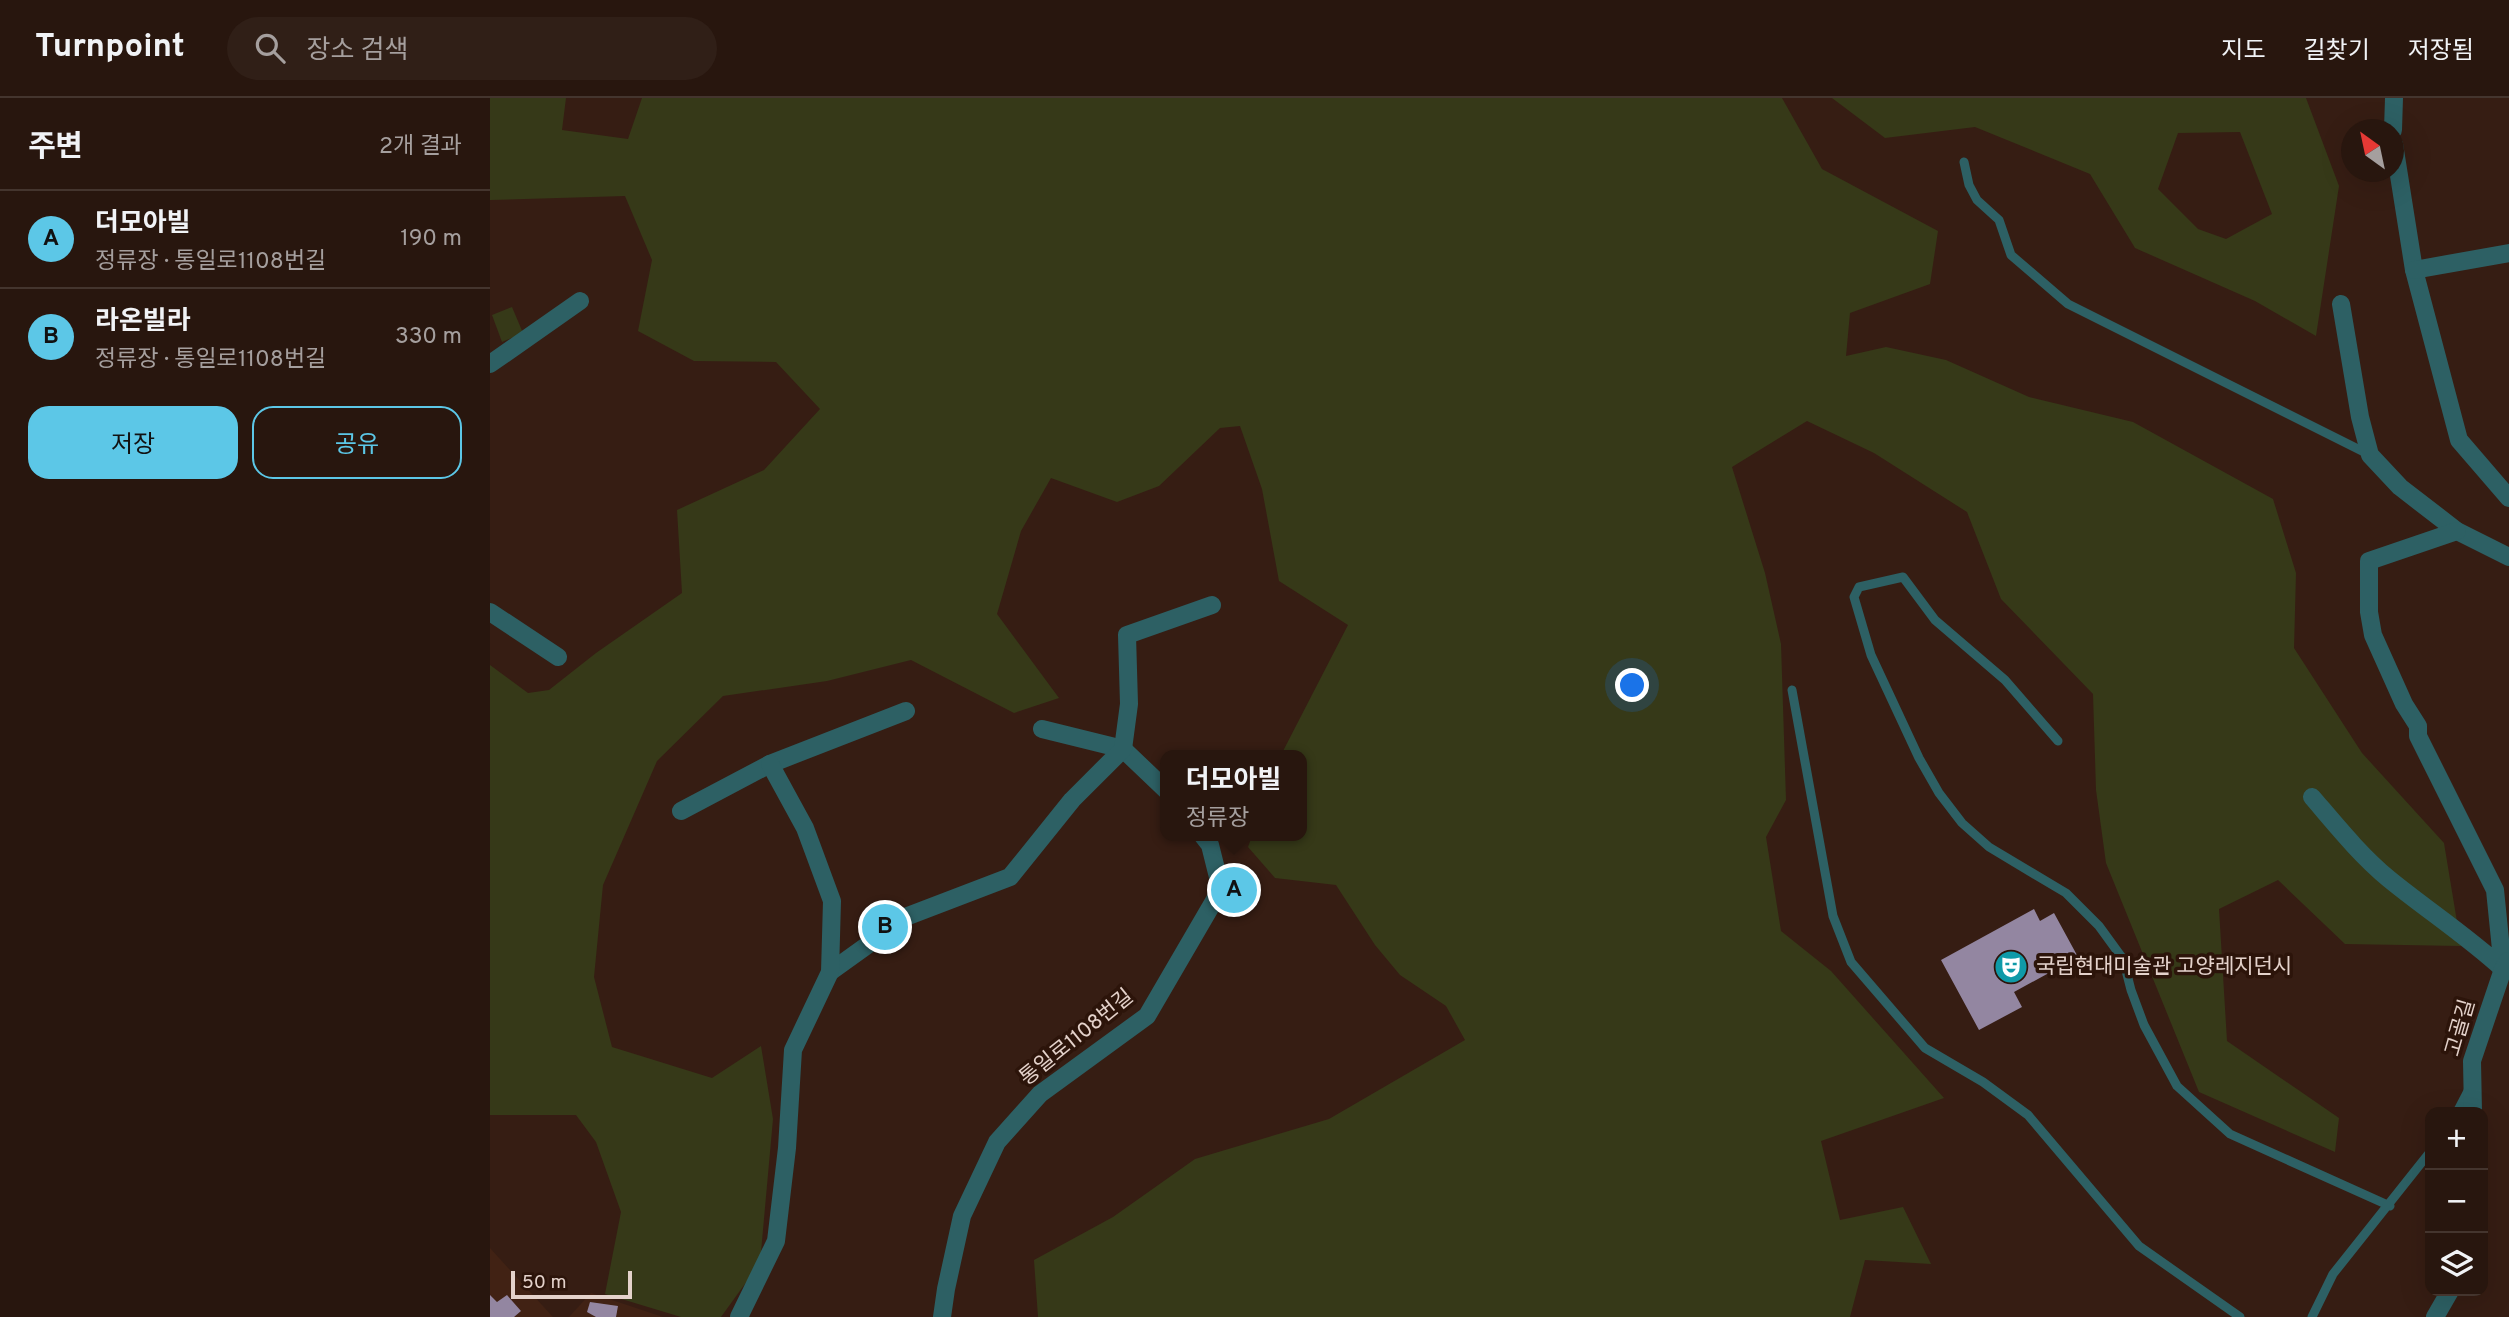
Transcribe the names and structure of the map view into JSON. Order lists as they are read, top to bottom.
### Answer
{
  "streets": {
    "street": ["고골길", "통일로1108번길"]
  },
  "places": {
    "theatre": ["국립현대미술관 고양레지던시"]
  },
  "scale_bar": "50 m",
  "north": "top left",
  "page": {
    "header": "Turnpoint",
    "search": "장소 검색",
    "nav": ["지도", "길찾기", "저장됨"],
    "heading": ["주변", "2개 결과"],
    "list": [
      {
        "mark": "A",
        "name": "더모아빌",
        "note": "정류장 · 통일로1108번길",
        "value": "190 m"
      },
      {
        "mark": "B",
        "name": "라온빌라",
        "note": "정류장 · 통일로1108번길",
        "value": "330 m"
      }
    ],
    "buttons": ["저장", "공유"],
    "popup": ["더모아빌", "정류장"],
    "pins": ["A", "B"],
    "map_buttons": ["+", "−"],
    "scale": "50 m"
  }
}
